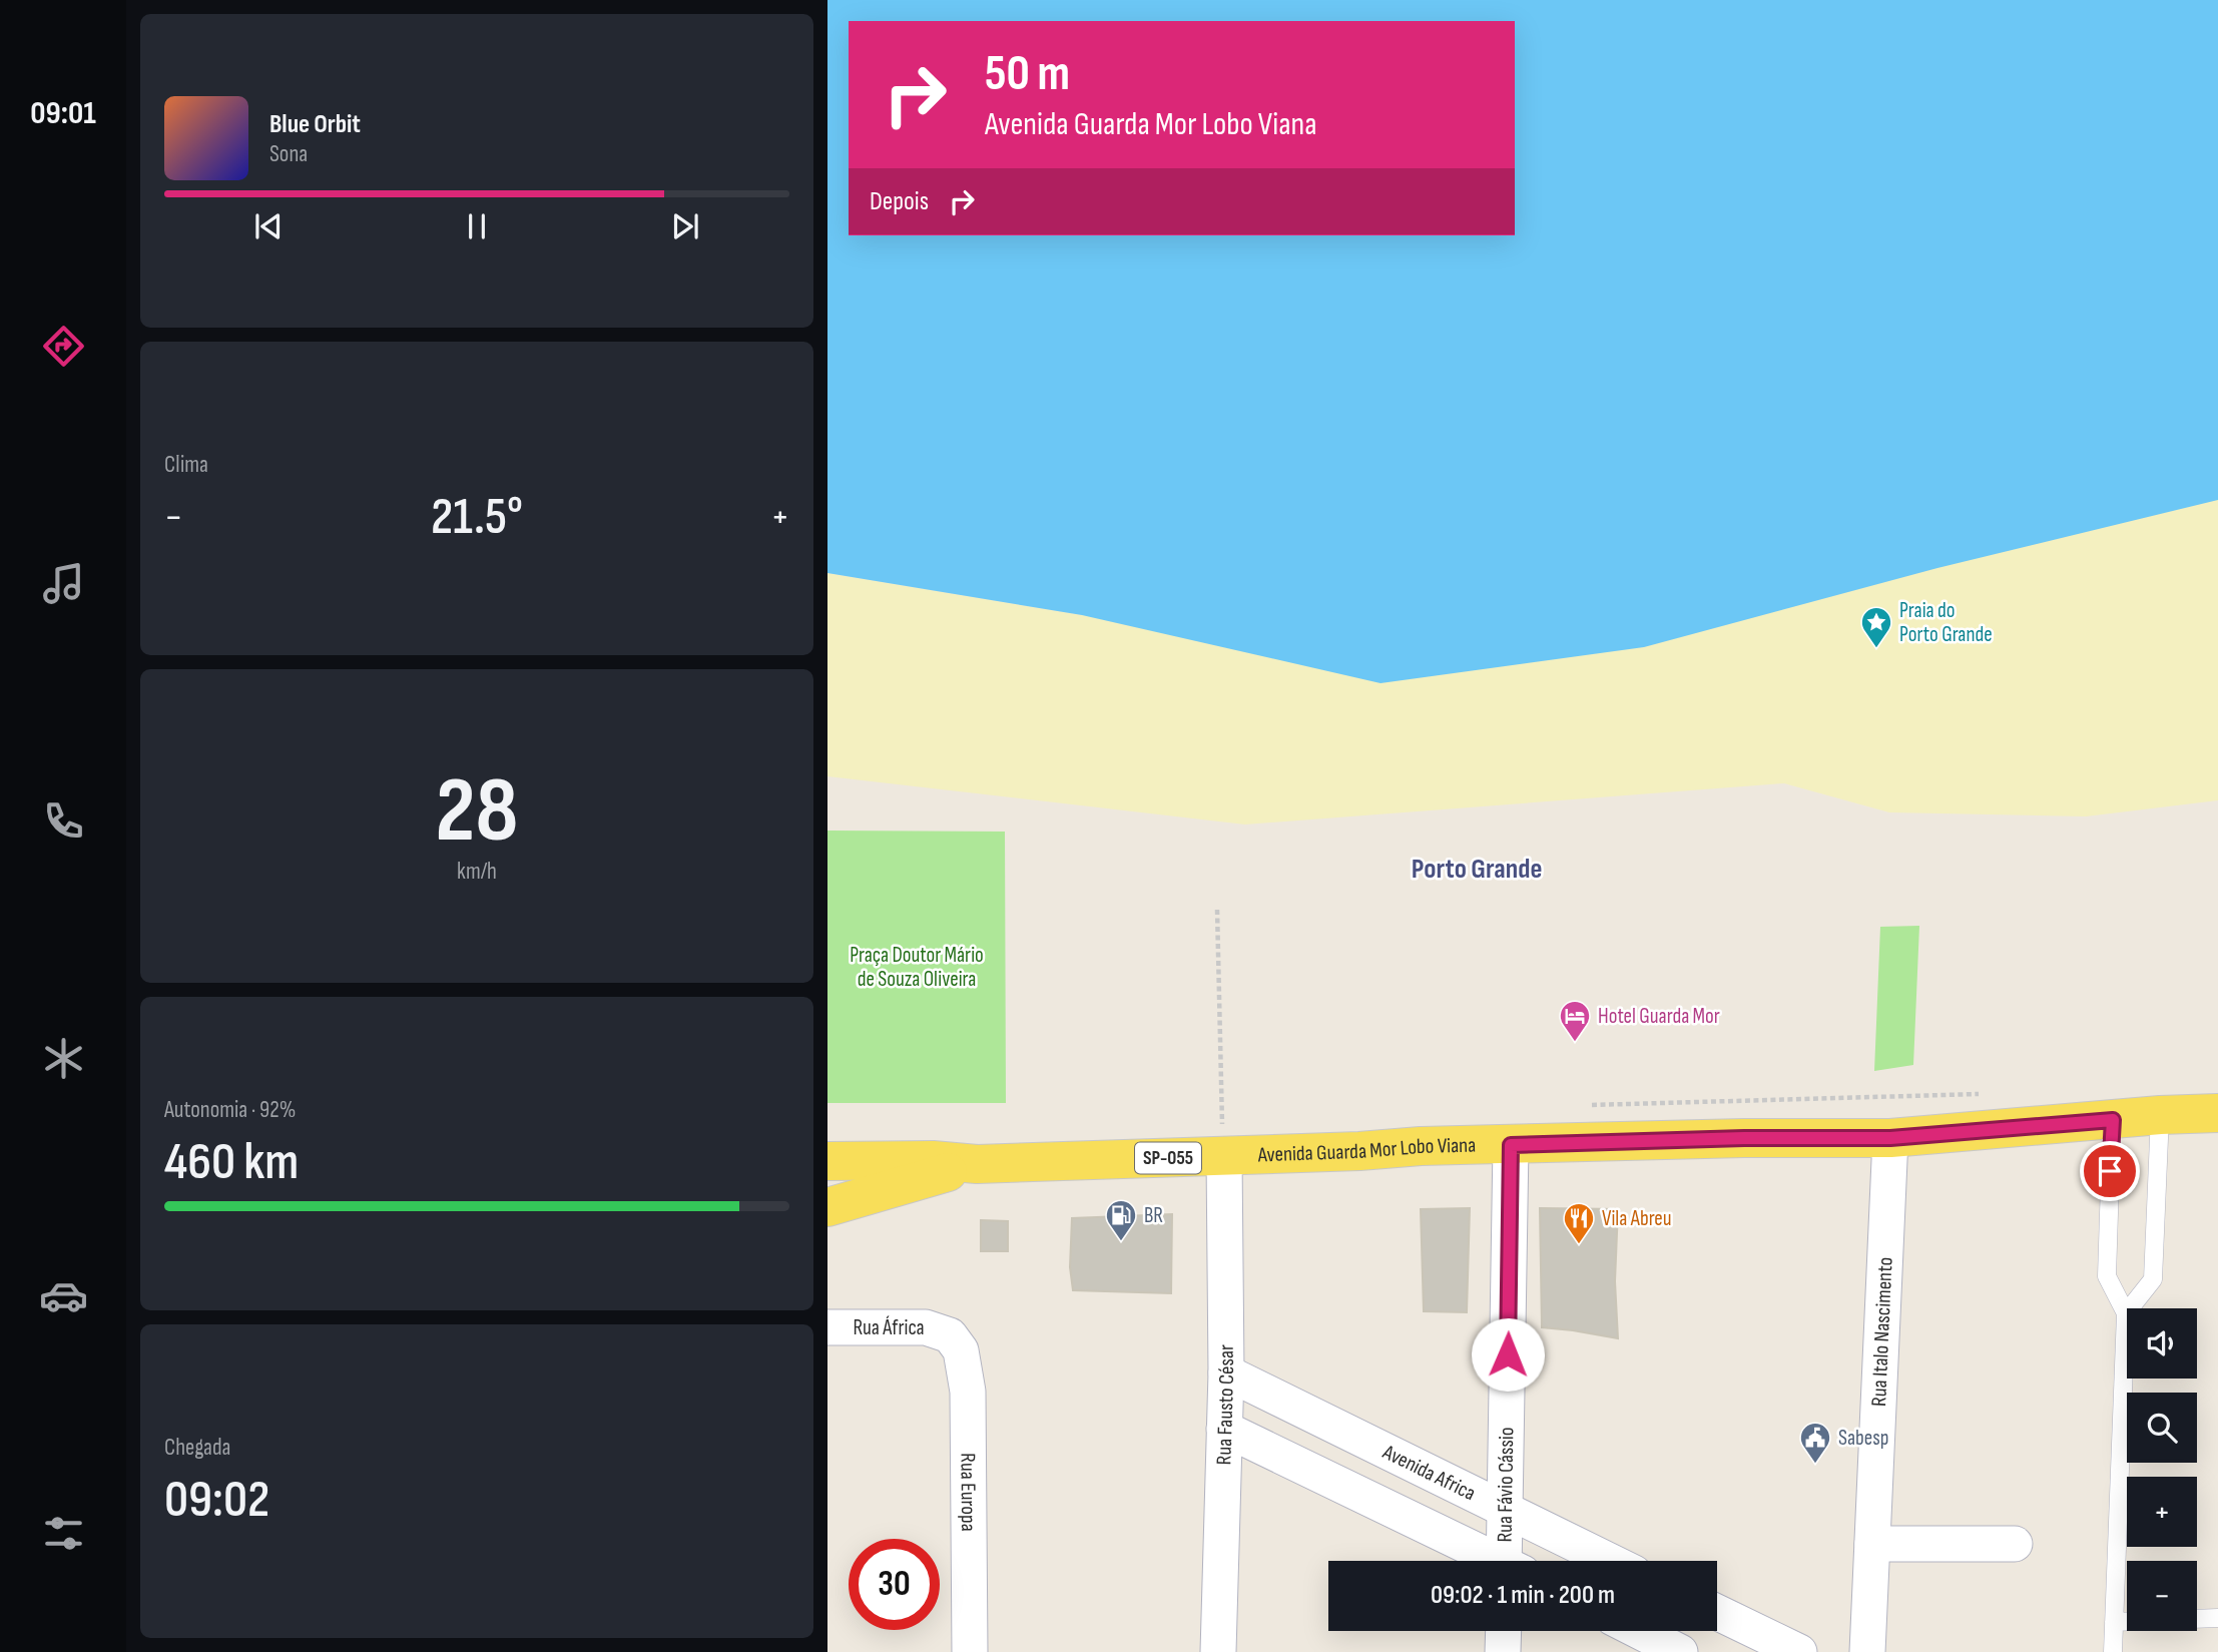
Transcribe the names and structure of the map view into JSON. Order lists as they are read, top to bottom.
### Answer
{
  "streets": {
    "main road": ["Avenida Guarda Mor Lobo Viana", "SP-055"],
    "street": [
      "Rua África",
      "Rua Italo Nascimento",
      "Rua Fausto César",
      "Avenida Africa",
      "Rua Fávio Cássio",
      "Rua Europa"
    ]
  },
  "crossings": [
    ["Avenida Guarda Mor Lobo Viana", "Rua Italo Nascimento"],
    ["Avenida Guarda Mor Lobo Viana", "Rua Fausto César"],
    ["Avenida Guarda Mor Lobo Viana", "Rua Fávio Cássio"],
    ["Rua África", "Rua Europa"],
    ["Rua Fausto César", "Avenida Africa"],
    ["Avenida Africa", "Rua Fávio Cássio"]
  ],
  "districts": ["Porto Grande"],
  "parks": ["Praça Doutor Mário de Souza Oliveira"],
  "places": {
    "place": ["Praia do Porto Grande"],
    "hotel": ["Hotel Guarda Mor"],
    "fuel station": ["BR"],
    "restaurant": ["Vila Abreu"],
    "public building": ["Sabesp"]
  },
  "page": {
    "tabs": "09:01",
    "turn": ["50 m", "Avenida Guarda Mor Lobo Viana"],
    "song": ["Blue Orbit", "Sona"],
    "then": "Depois",
    "tile": [
      "Clima",
      ["28", "km/h"],
      ["Autonomia · 92%", "460 km"],
      ["Chegada", "09:02"]
    ],
    "heat": ["−", "21.5°", "+"],
    "map_buttons": ["+", "−"],
    "limit": "30",
    "trip": "09:02 · 1 min · 200 m"
  }
}
